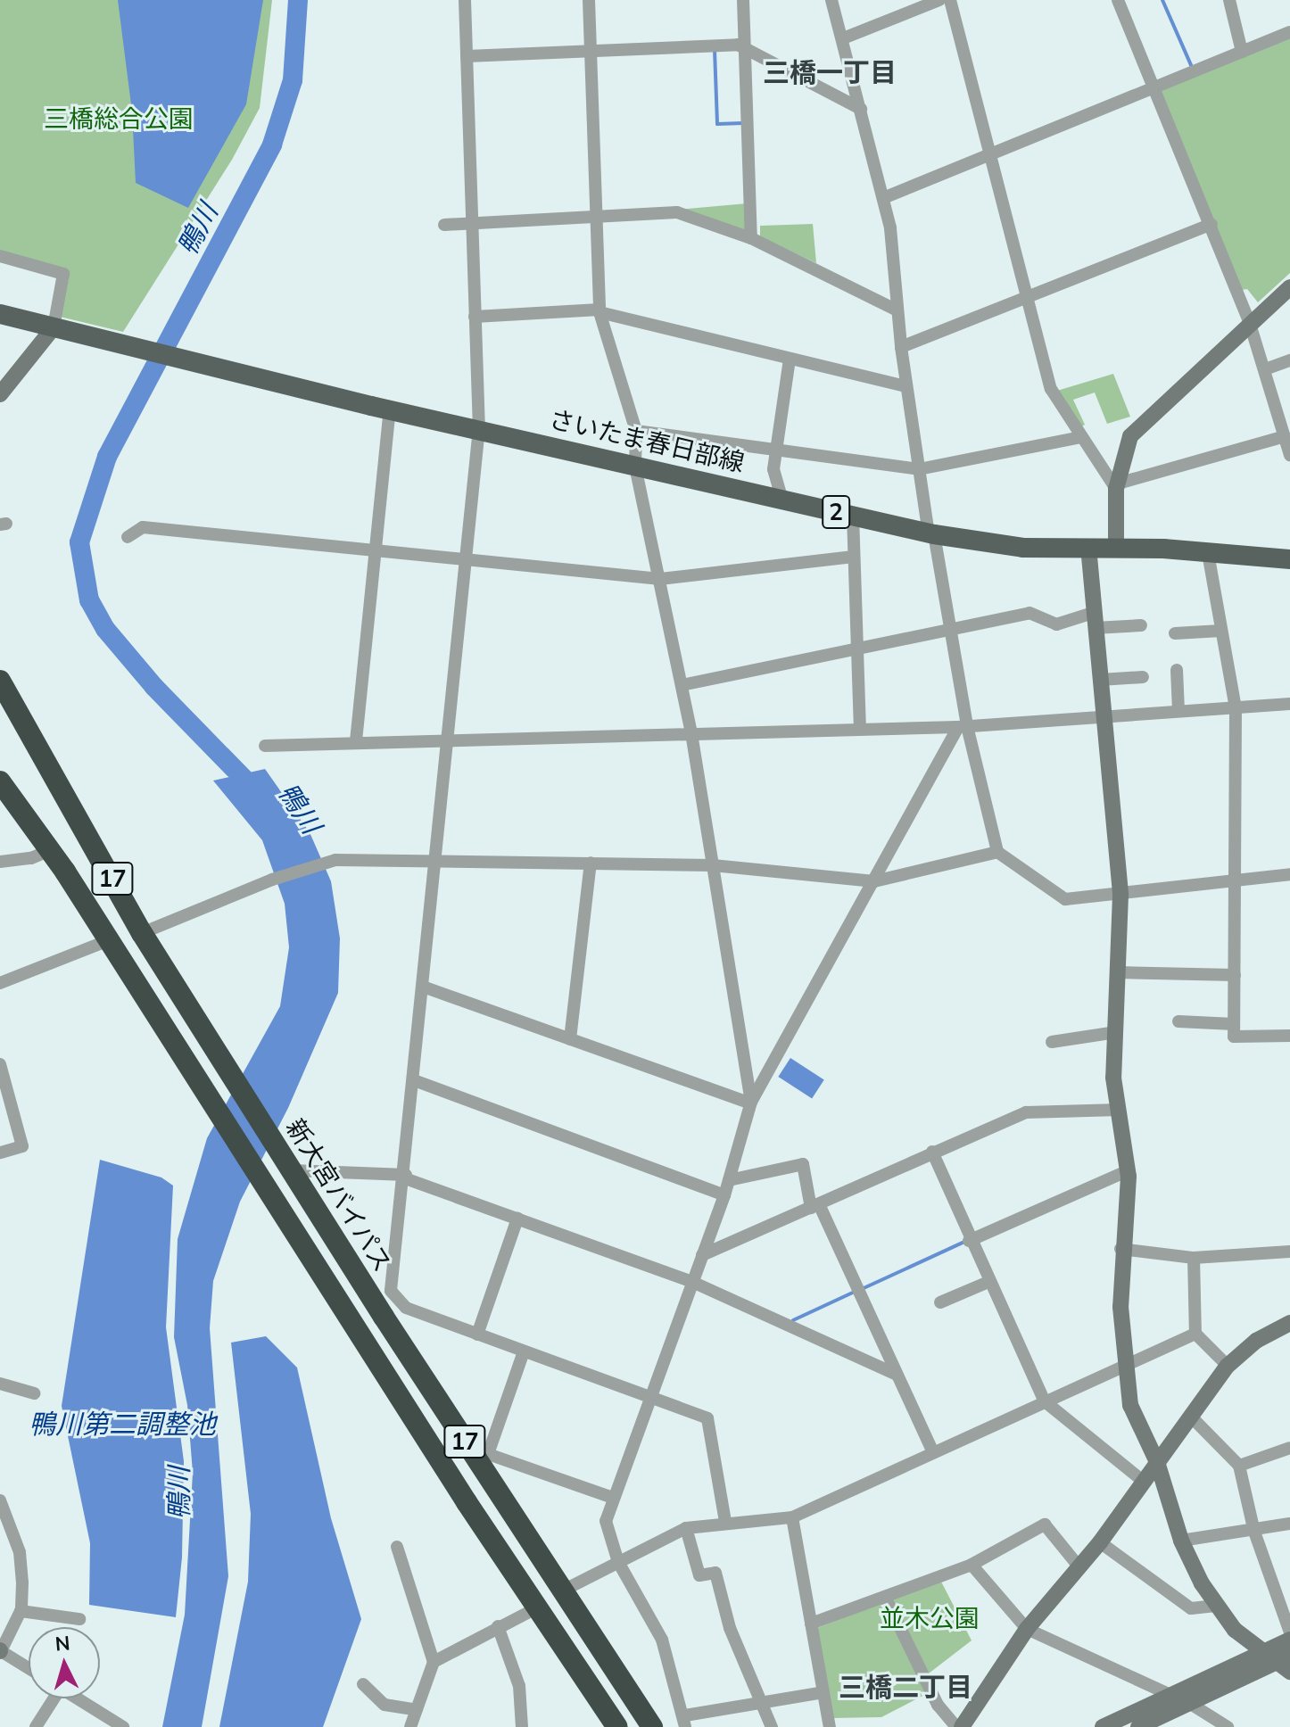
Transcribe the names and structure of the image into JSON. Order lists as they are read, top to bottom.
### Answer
{
  "streets": {
    "highway": ["17", "新大宮バイパス"],
    "main road": ["さいたま春日部線", "2"]
  },
  "districts": ["三橋一丁目", "三橋二丁目"],
  "water": ["鴨川", "鴨川第二調整池"],
  "parks": ["三橋総合公園", "並木公園"],
  "north": "top"
}
